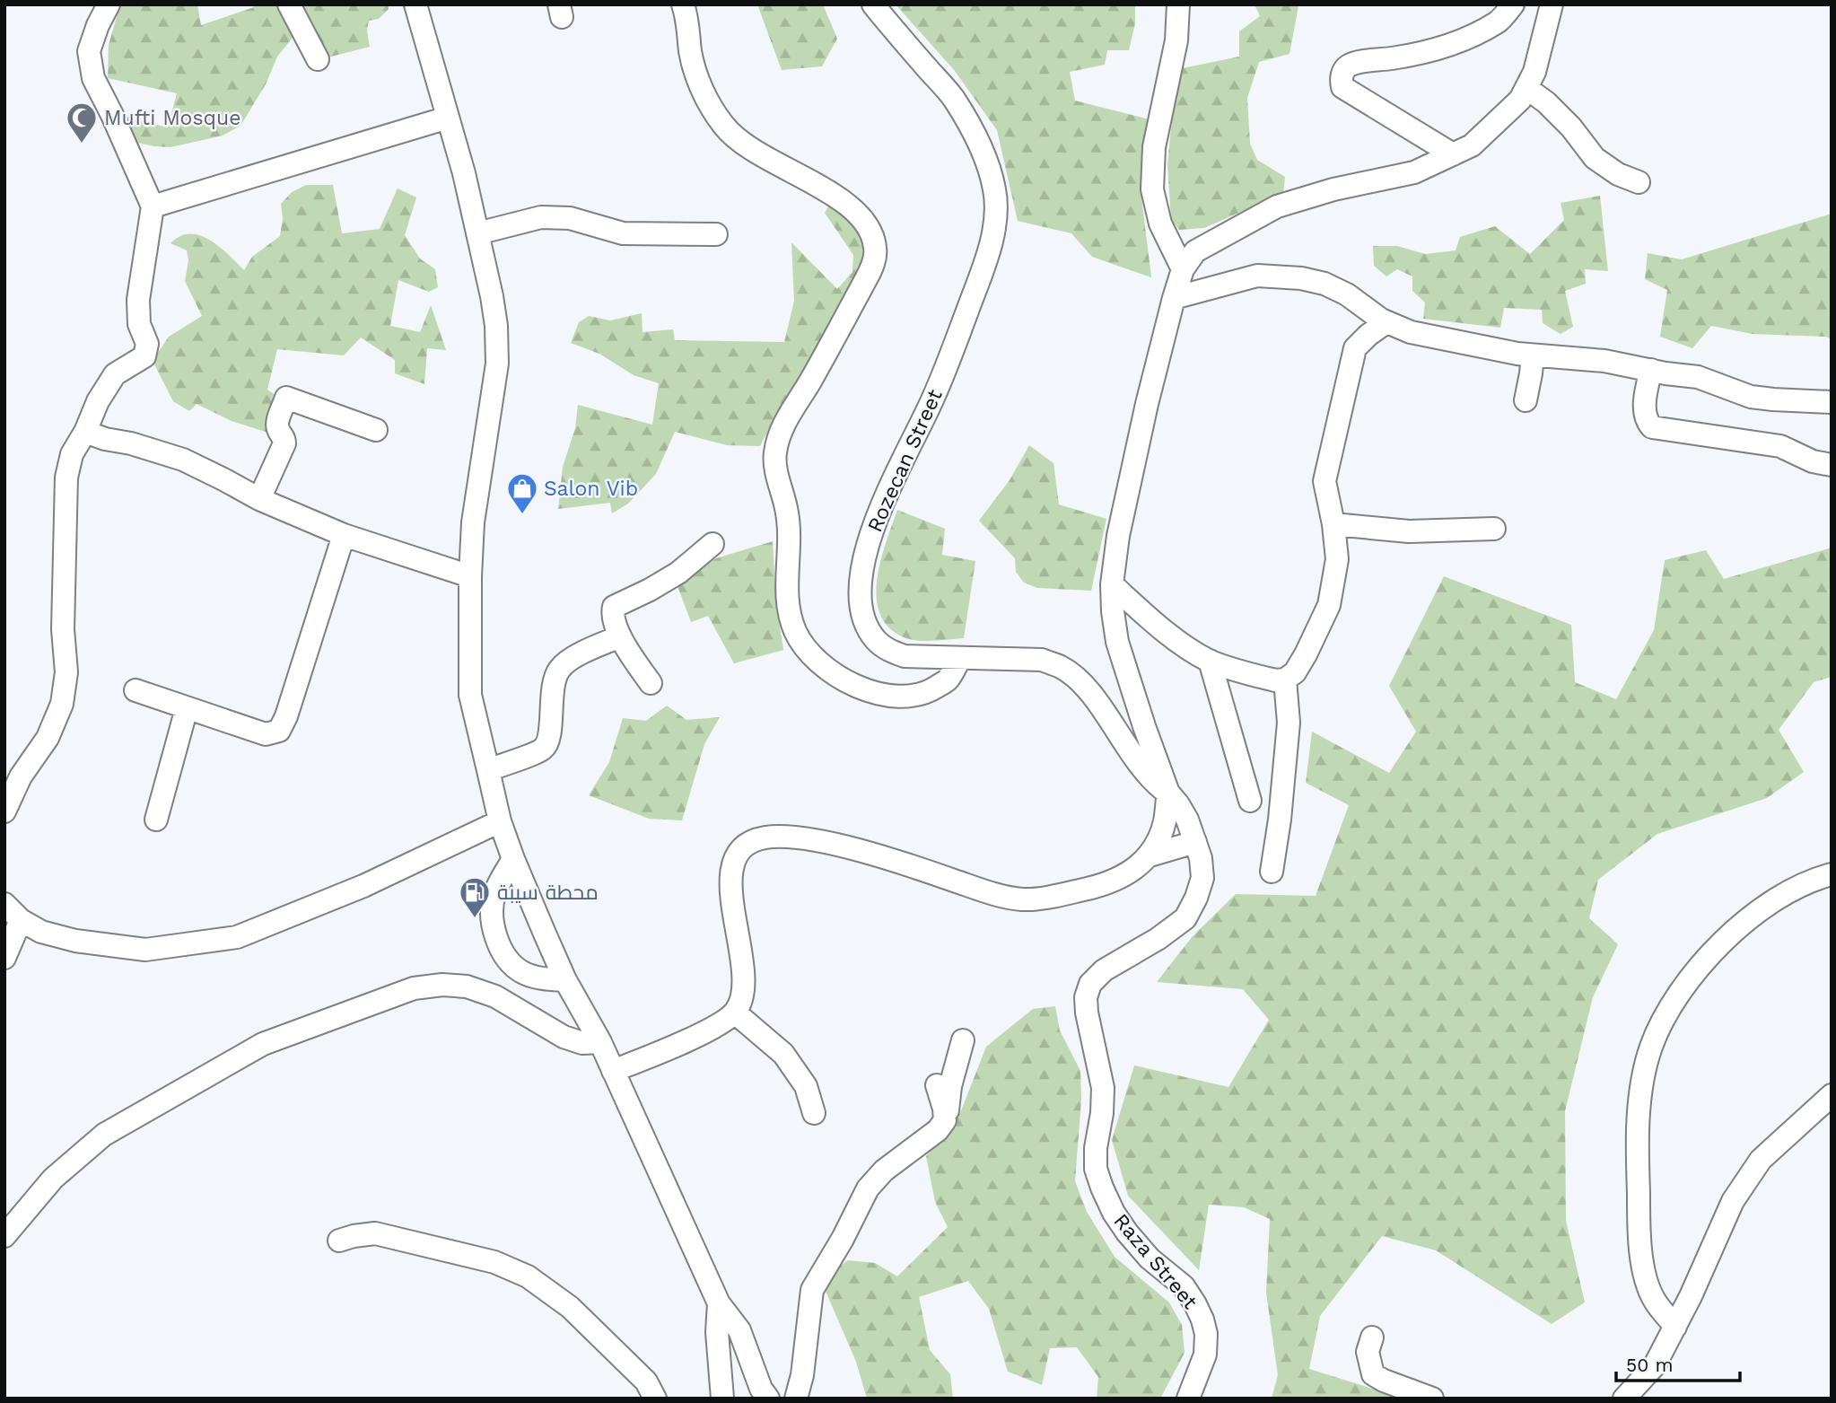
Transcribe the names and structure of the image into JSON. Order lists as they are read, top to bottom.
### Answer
{
  "streets": {
    "street": ["Rozecan Street", "Raza Street"]
  },
  "crossings": [
    ["Rozecan Street", "Raza Street"]
  ],
  "places": {
    "mosque": ["Mufti Mosque"],
    "shop": ["Salon Vib"],
    "fuel station": ["محطة سيبة"]
  },
  "scale_bar": "50 m"
}
